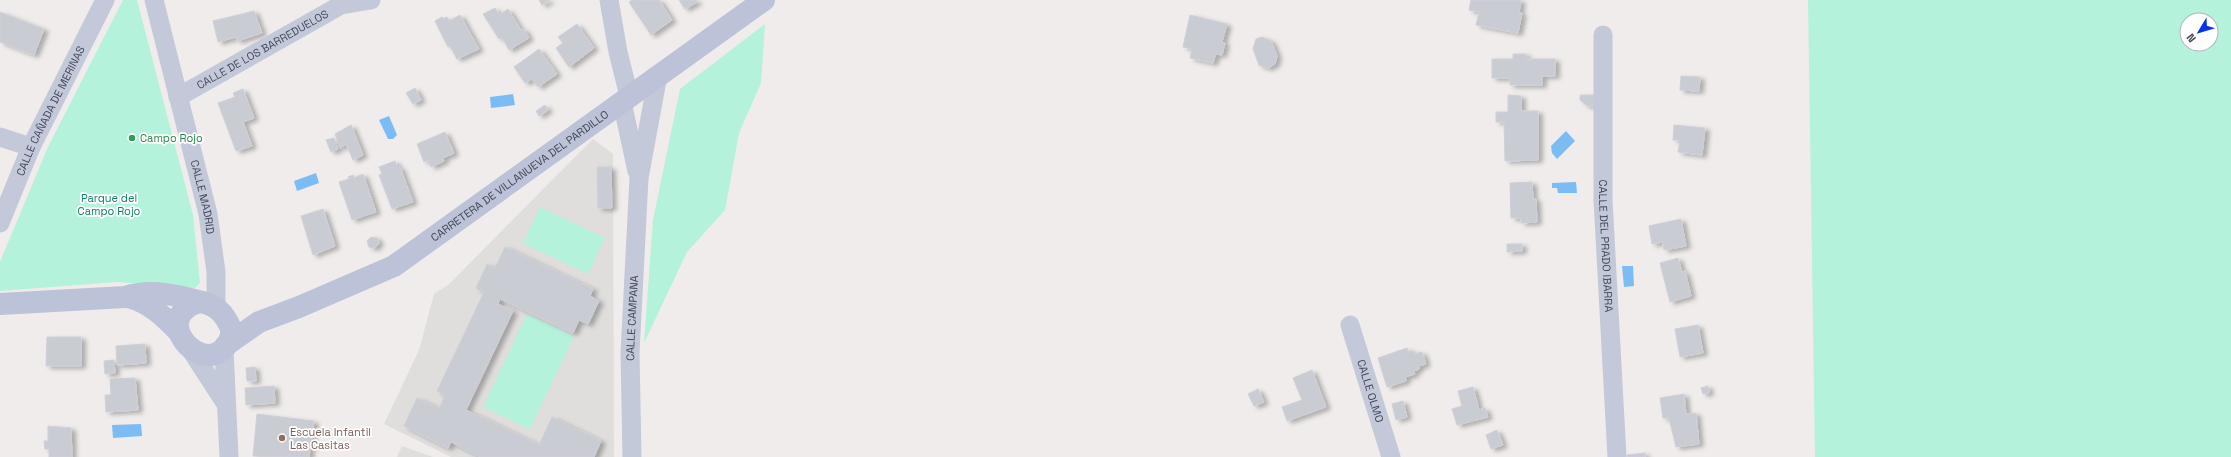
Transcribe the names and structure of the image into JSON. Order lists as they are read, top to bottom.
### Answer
{
  "streets": {
    "street": [
      "CALLE DE LOS BARREDUELOS",
      "CALLE CAÑADA DE MERINAS",
      "CARRETERA DE VILLANUEVA DEL PARDILLO",
      "CALLE MADRID",
      "CALLE DEL PRADO IBARRA",
      "CALLE CAMPANA",
      "CALLE OLMO"
    ]
  },
  "crossings": [
    ["CALLE DE LOS BARREDUELOS", "CALLE MADRID"],
    ["CARRETERA DE VILLANUEVA DEL PARDILLO", "CALLE MADRID"]
  ],
  "parks": ["Parque del Campo Rojo"],
  "places": ["Campo Rojo", "Escuela Infantil Las Casitas"],
  "north": "bottom left"
}
